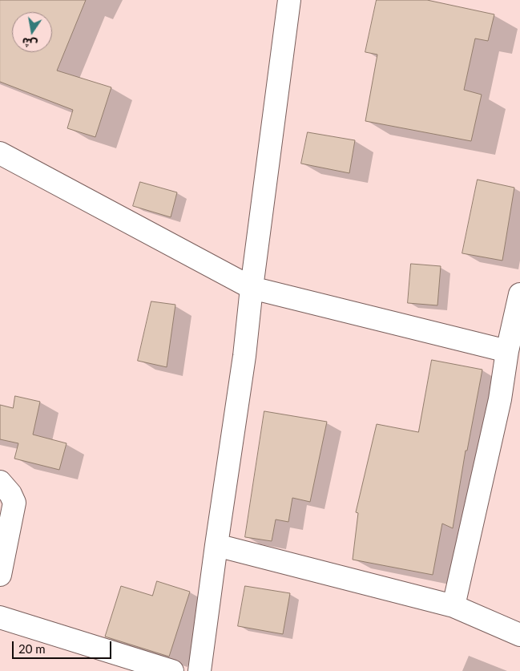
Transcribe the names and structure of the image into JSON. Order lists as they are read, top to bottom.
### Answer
{
  "scale_bar": "20 m",
  "north": "bottom"
}
